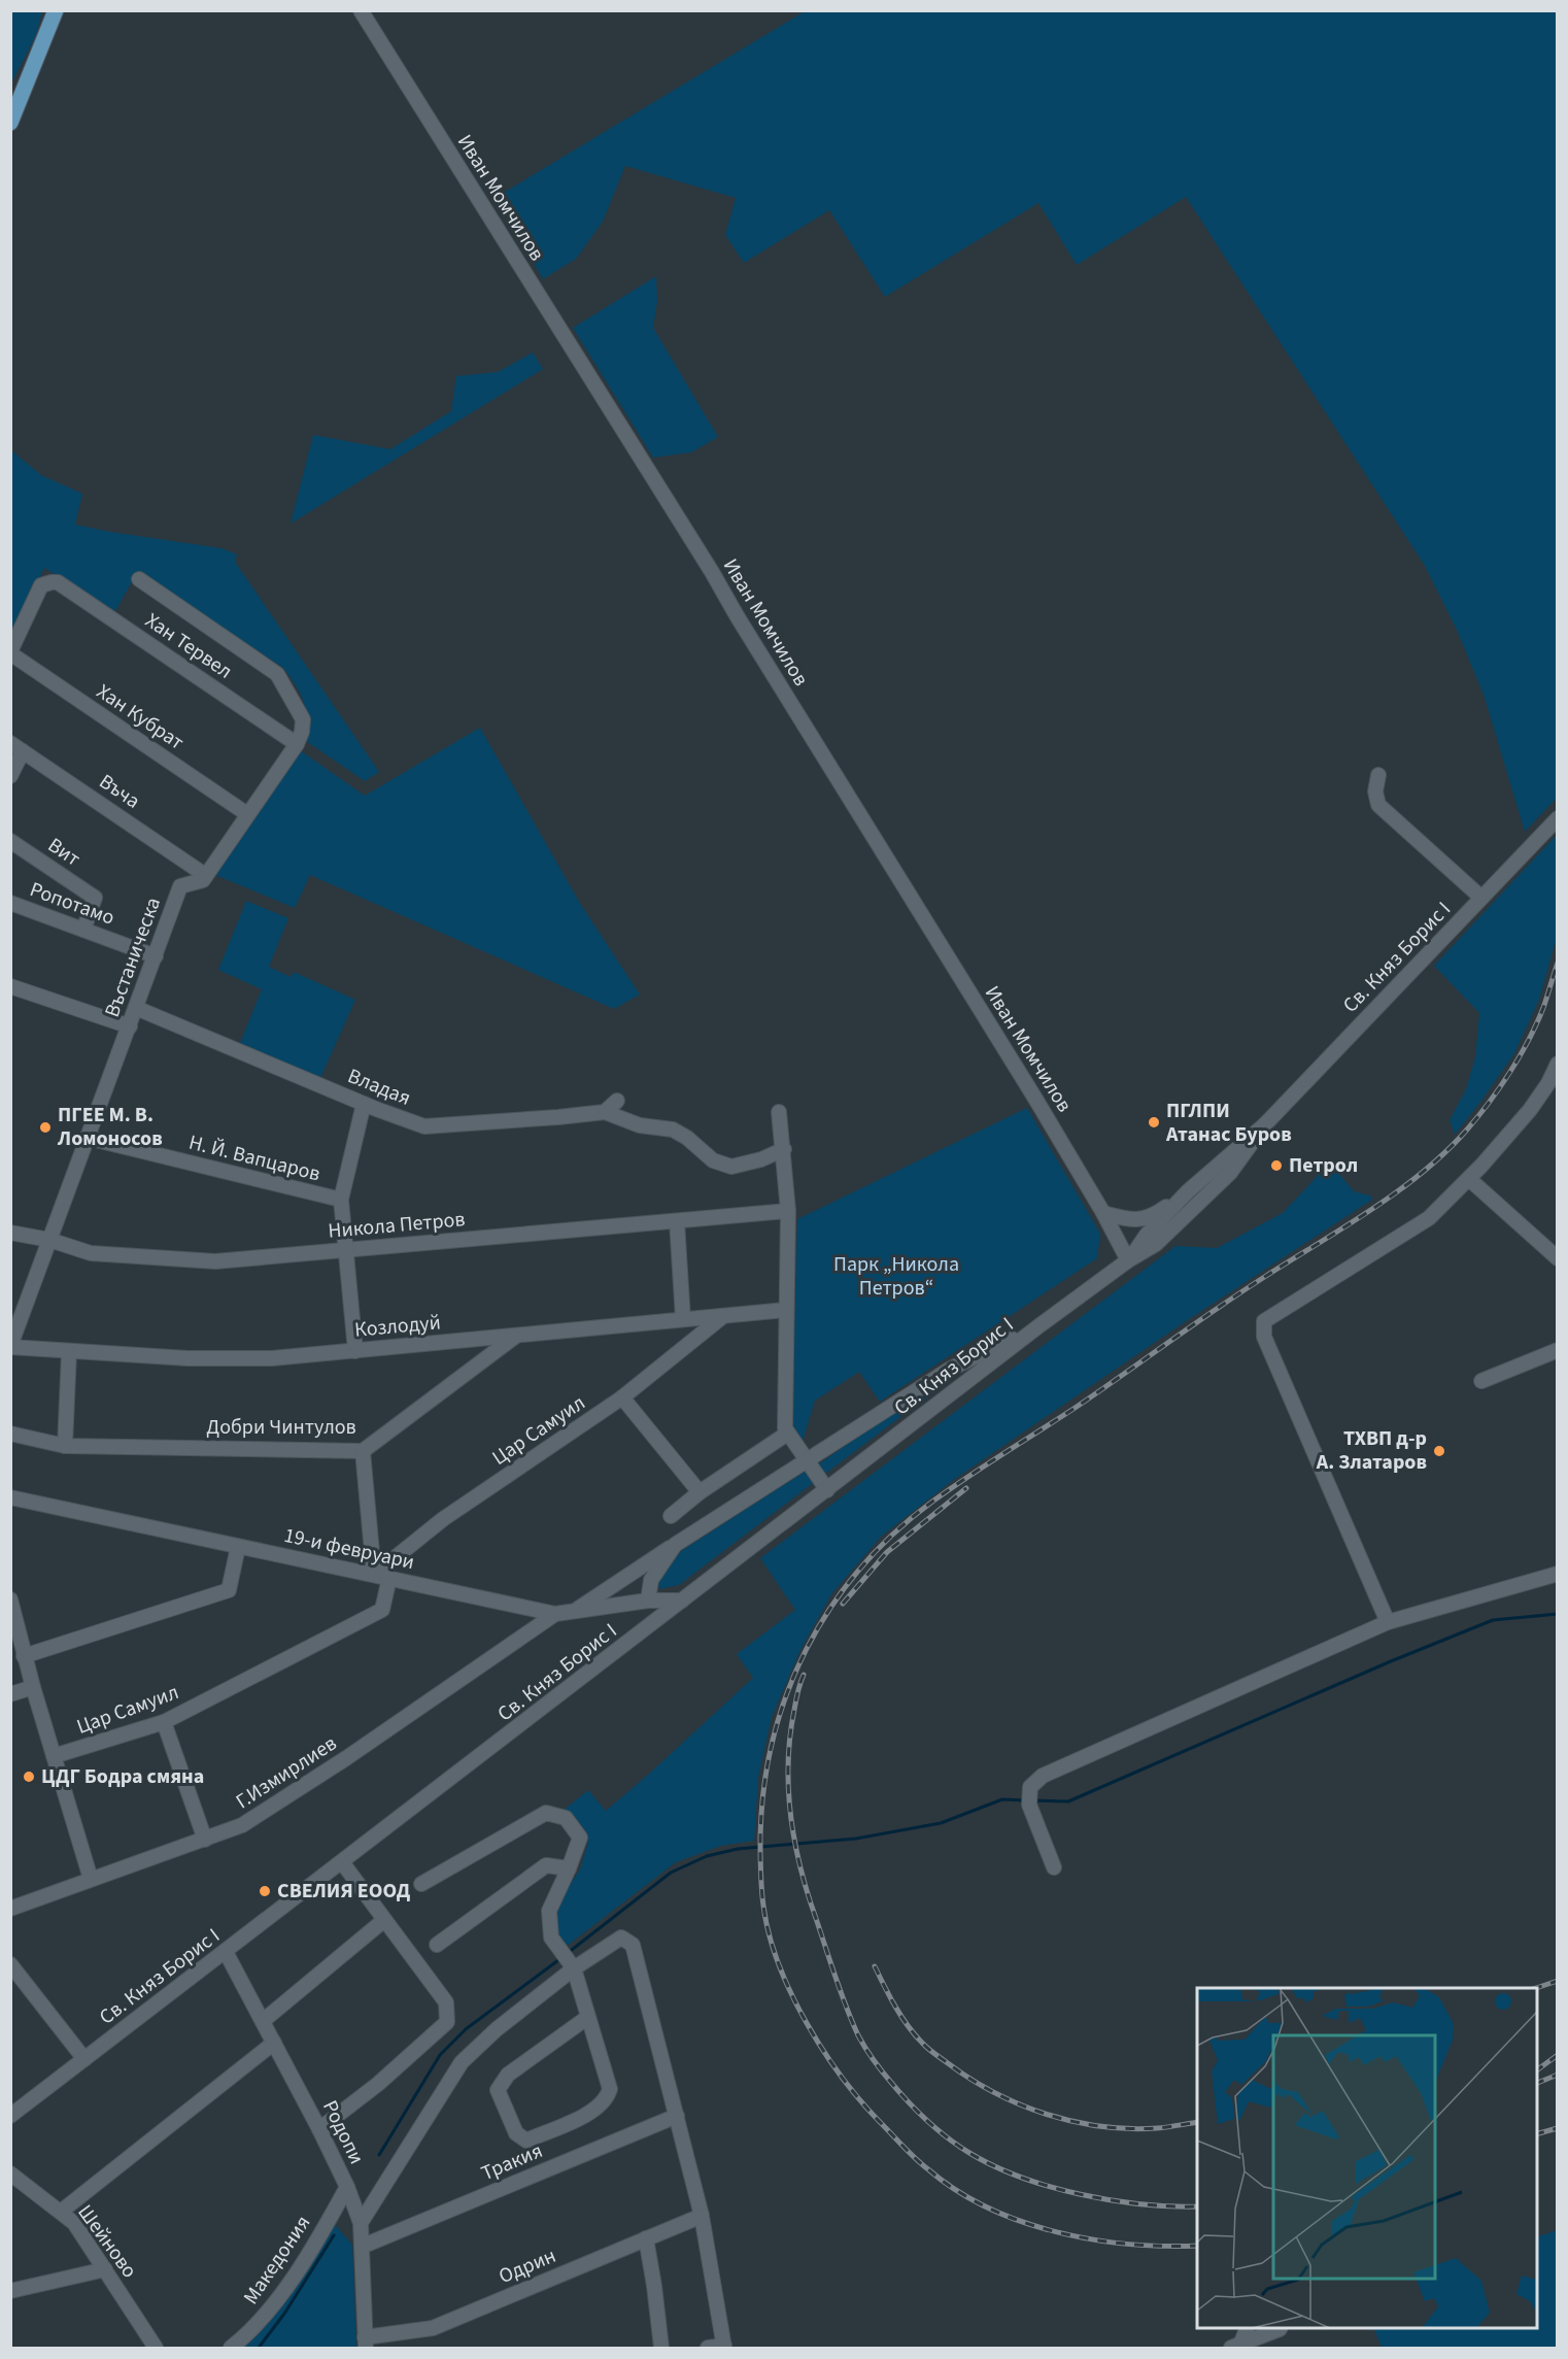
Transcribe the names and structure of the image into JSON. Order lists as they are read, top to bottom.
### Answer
{
  "streets": {
    "street": [
      "Иван Момчилов",
      "Хан Тервел",
      "Хан Кубрат",
      "Въча",
      "Вит",
      "Ропотамо",
      "Въстаническа",
      "Св. Княз Борис I",
      "Владая",
      "Н. Й. Вапцаров",
      "Никола Петров",
      "Козлодуй",
      "Добри Чинтулов",
      "Цар Самуил",
      "19-и февруари",
      "Г.Измирлиев",
      "Родопи",
      "Тракия",
      "Шейново",
      "Македония",
      "Одрин"
    ]
  },
  "crossings": [
    ["Иван Момчилов", "Св. Княз Борис I"],
    ["Хан Тервел", "Хан Кубрат"],
    ["Хан Тервел", "Въстаническа"],
    ["Хан Кубрат", "Въстаническа"],
    ["Въча", "Въстаническа"],
    ["Вит", "Ропотамо"],
    ["Ропотамо", "Въстаническа"],
    ["Въстаническа", "Владая"],
    ["Въстаническа", "Н. Й. Вапцаров"],
    ["Въстаническа", "Никола Петров"],
    ["Въстаническа", "Козлодуй"],
    ["Св. Княз Борис I", "19-и февруари"],
    ["Св. Княз Борис I", "Родопи"],
    ["Козлодуй", "Добри Чинтулов"],
    ["Козлодуй", "Цар Самуил"],
    ["Цар Самуил", "19-и февруари"],
    ["19-и февруари", "Г.Измирлиев"],
    ["Родопи", "Тракия"],
    ["Родопи", "Македония"],
    ["Родопи", "Одрин"]
  ],
  "parks": ["Парк „Никола Петров“"],
  "places": [
    "ПГЛПИ Атанас Буров",
    "ПГЕЕ М. В. Ломоносов",
    "Петрол",
    "ТХВП д-р А. Златаров",
    "ЦДГ Бодра смяна",
    "СВЕЛИЯ ЕООД"
  ]
}
